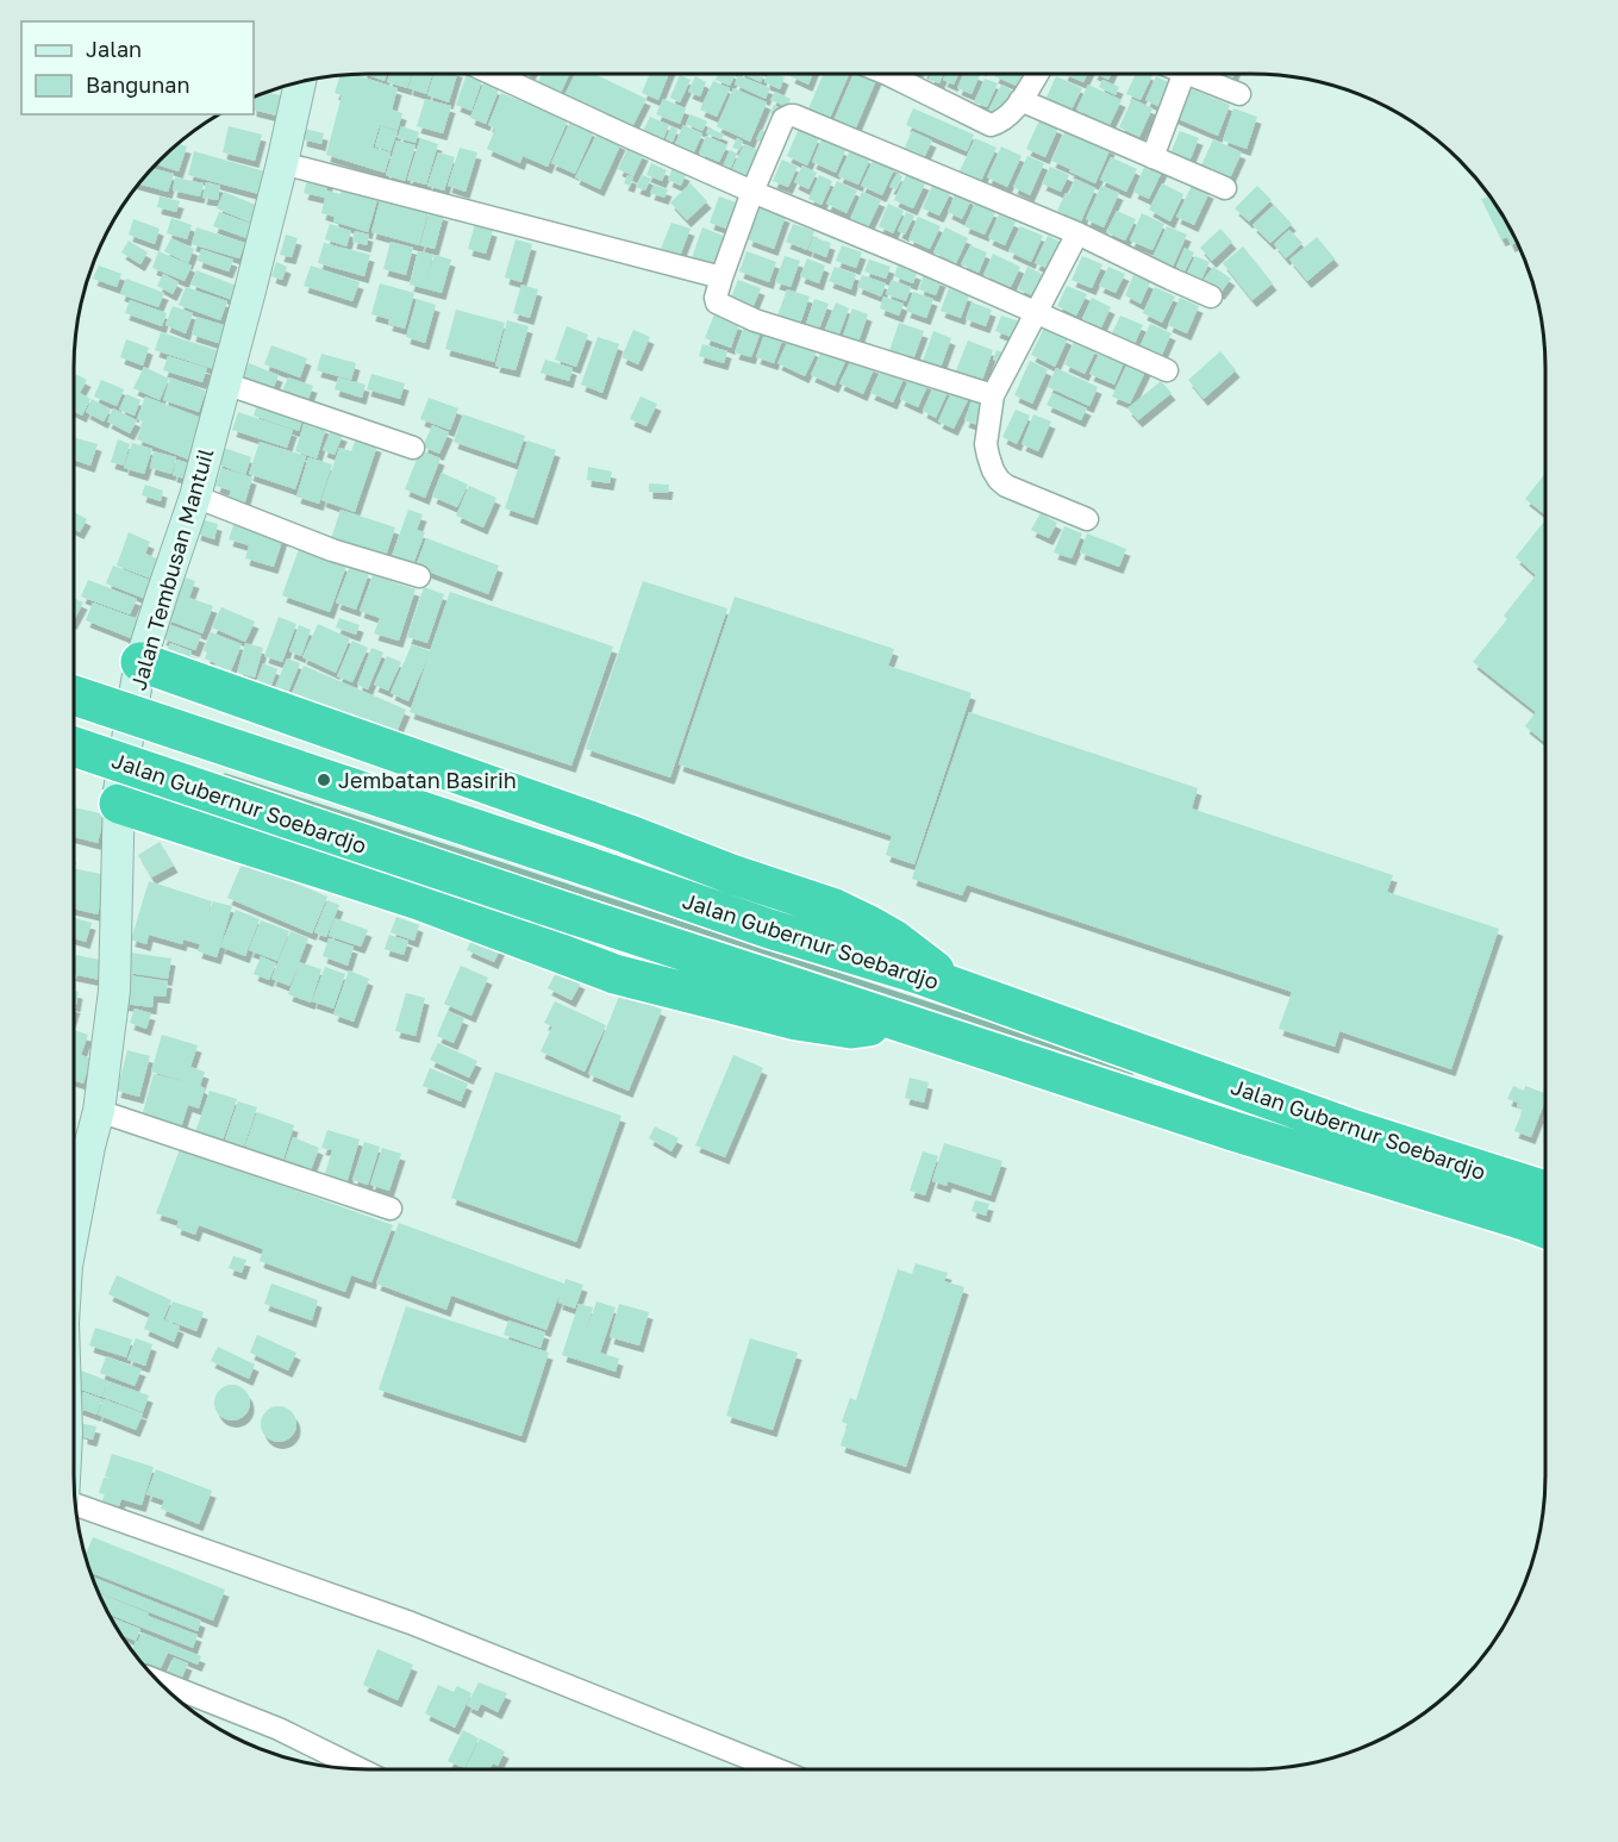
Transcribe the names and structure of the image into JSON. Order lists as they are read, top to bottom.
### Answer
{
  "streets": {
    "highway": ["Jalan Gubernur Soebardjo"],
    "street": ["Jalan Tembusan Mantuil"]
  },
  "places": ["Jembatan Basirih"],
  "legend": ["Jalan", "Bangunan"]
}
